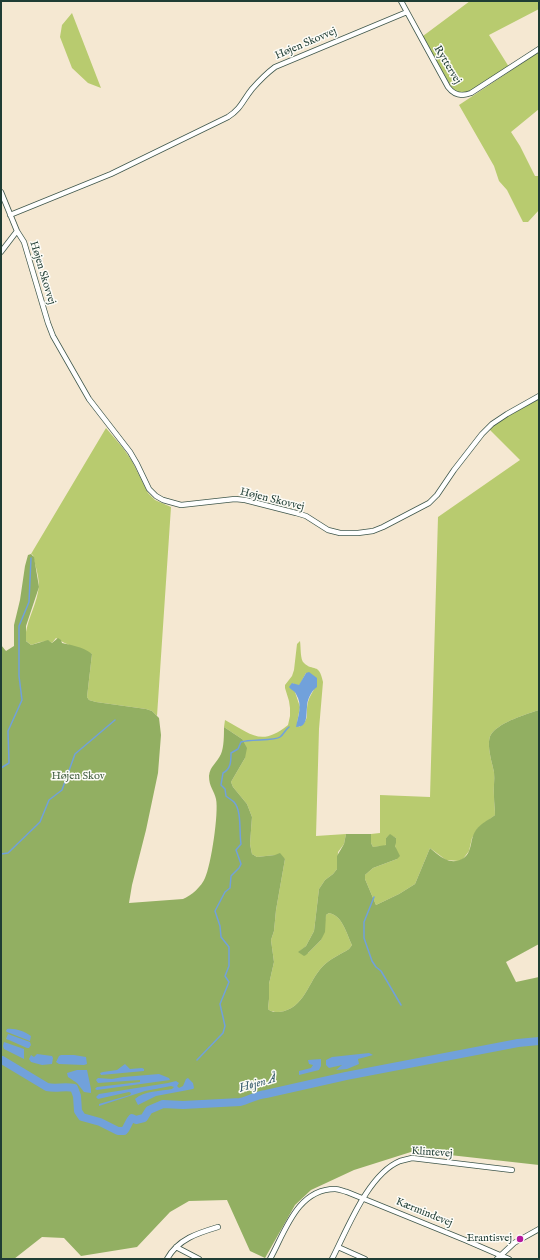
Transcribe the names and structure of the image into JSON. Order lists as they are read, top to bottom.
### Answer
{
  "streets": {
    "street": [
      "Højen Skovvej",
      "Ryttervej",
      "Klintevej",
      "Kærmindevej"
    ]
  },
  "crossings": [
    ["Højen Skovvej", "Ryttervej"],
    ["Klintevej", "Kærmindevej"]
  ],
  "water": ["Højen Å"],
  "parks": ["Højen Skov"],
  "places": ["Erantisvej"]
}
